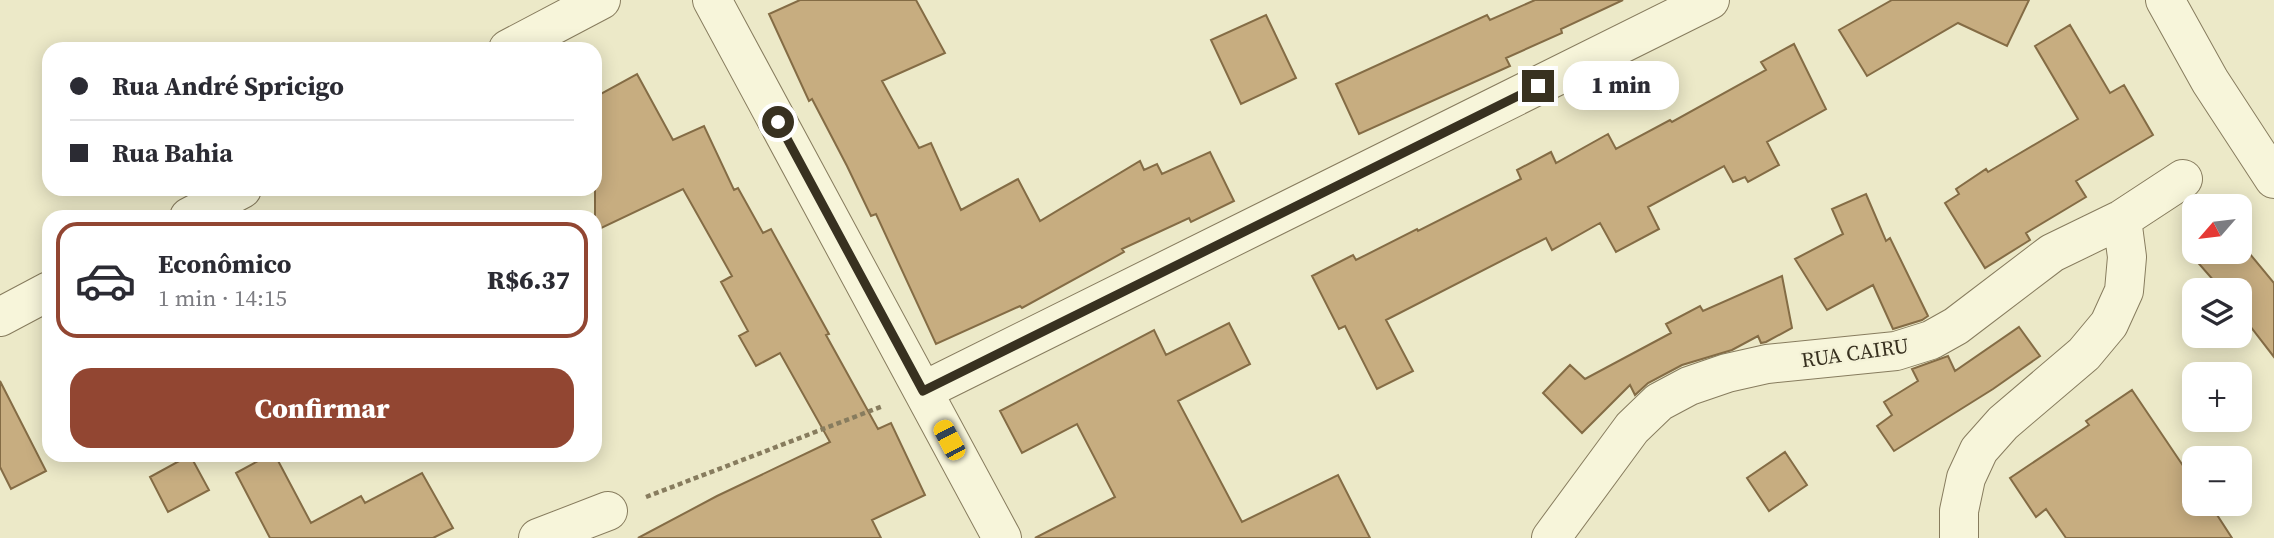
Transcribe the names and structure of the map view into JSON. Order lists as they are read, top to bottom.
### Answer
{
  "streets": {
    "street": ["RUA CAIRU"]
  },
  "north": "bottom left",
  "page": {
    "banner": ["Rua André Spricigo", "Rua Bahia"],
    "bubble": "1 min",
    "map_buttons": ["+", "−"],
    "list": [
      {
        "name": "Econômico",
        "note": "1 min · 14:15",
        "value": "R$6.37"
      }
    ],
    "buttons": "Confirmar"
  }
}
